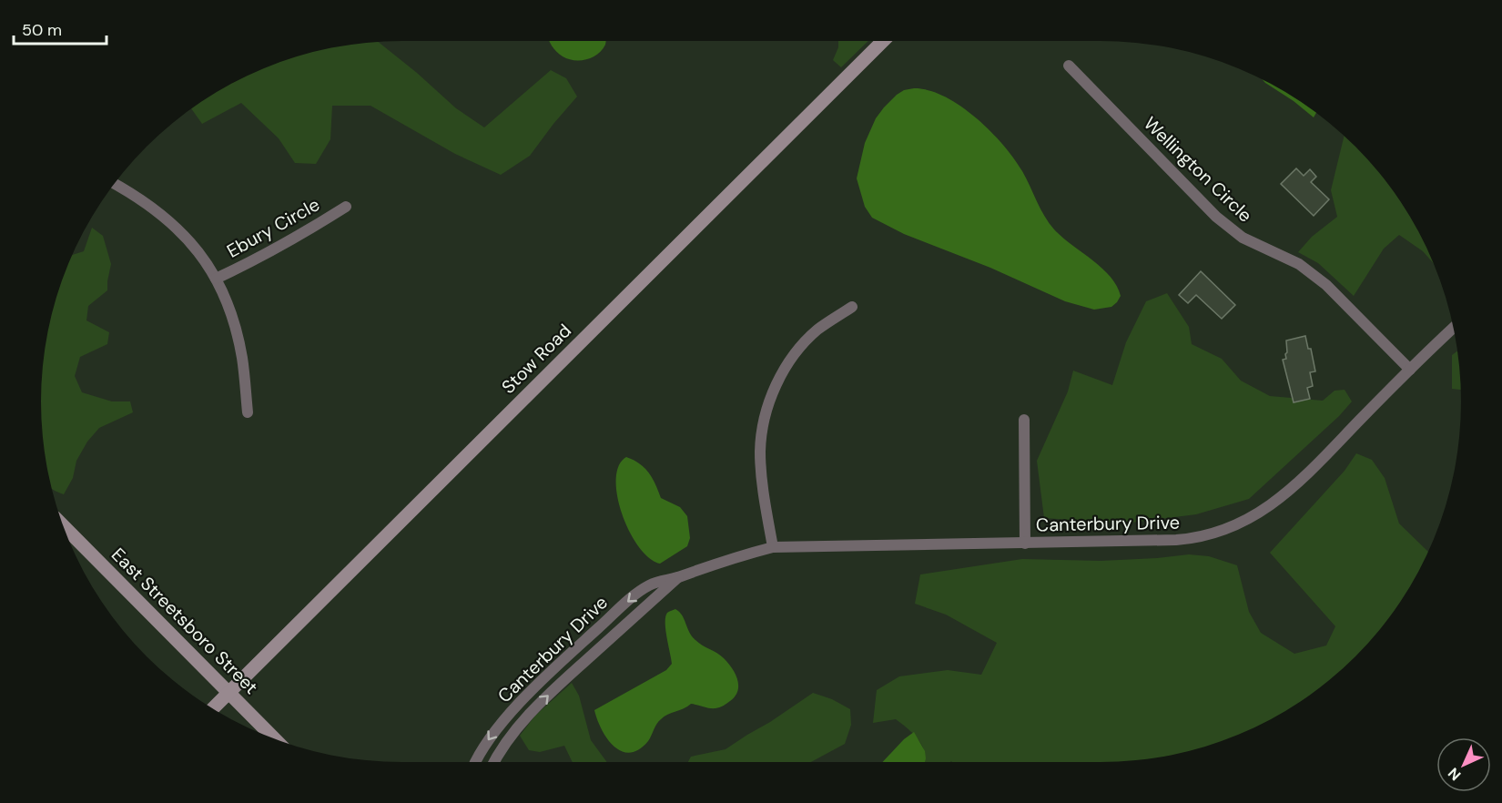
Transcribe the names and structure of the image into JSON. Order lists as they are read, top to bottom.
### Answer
{
  "streets": {
    "street": [
      "Wellington Circle",
      "Ebury Circle",
      "Stow Road",
      "Canterbury Drive",
      "East Streetsboro Street"
    ]
  },
  "crossings": [
    ["Wellington Circle", "Canterbury Drive"],
    ["Stow Road", "East Streetsboro Street"]
  ],
  "scale_bar": "50 m",
  "north": "bottom left"
}
